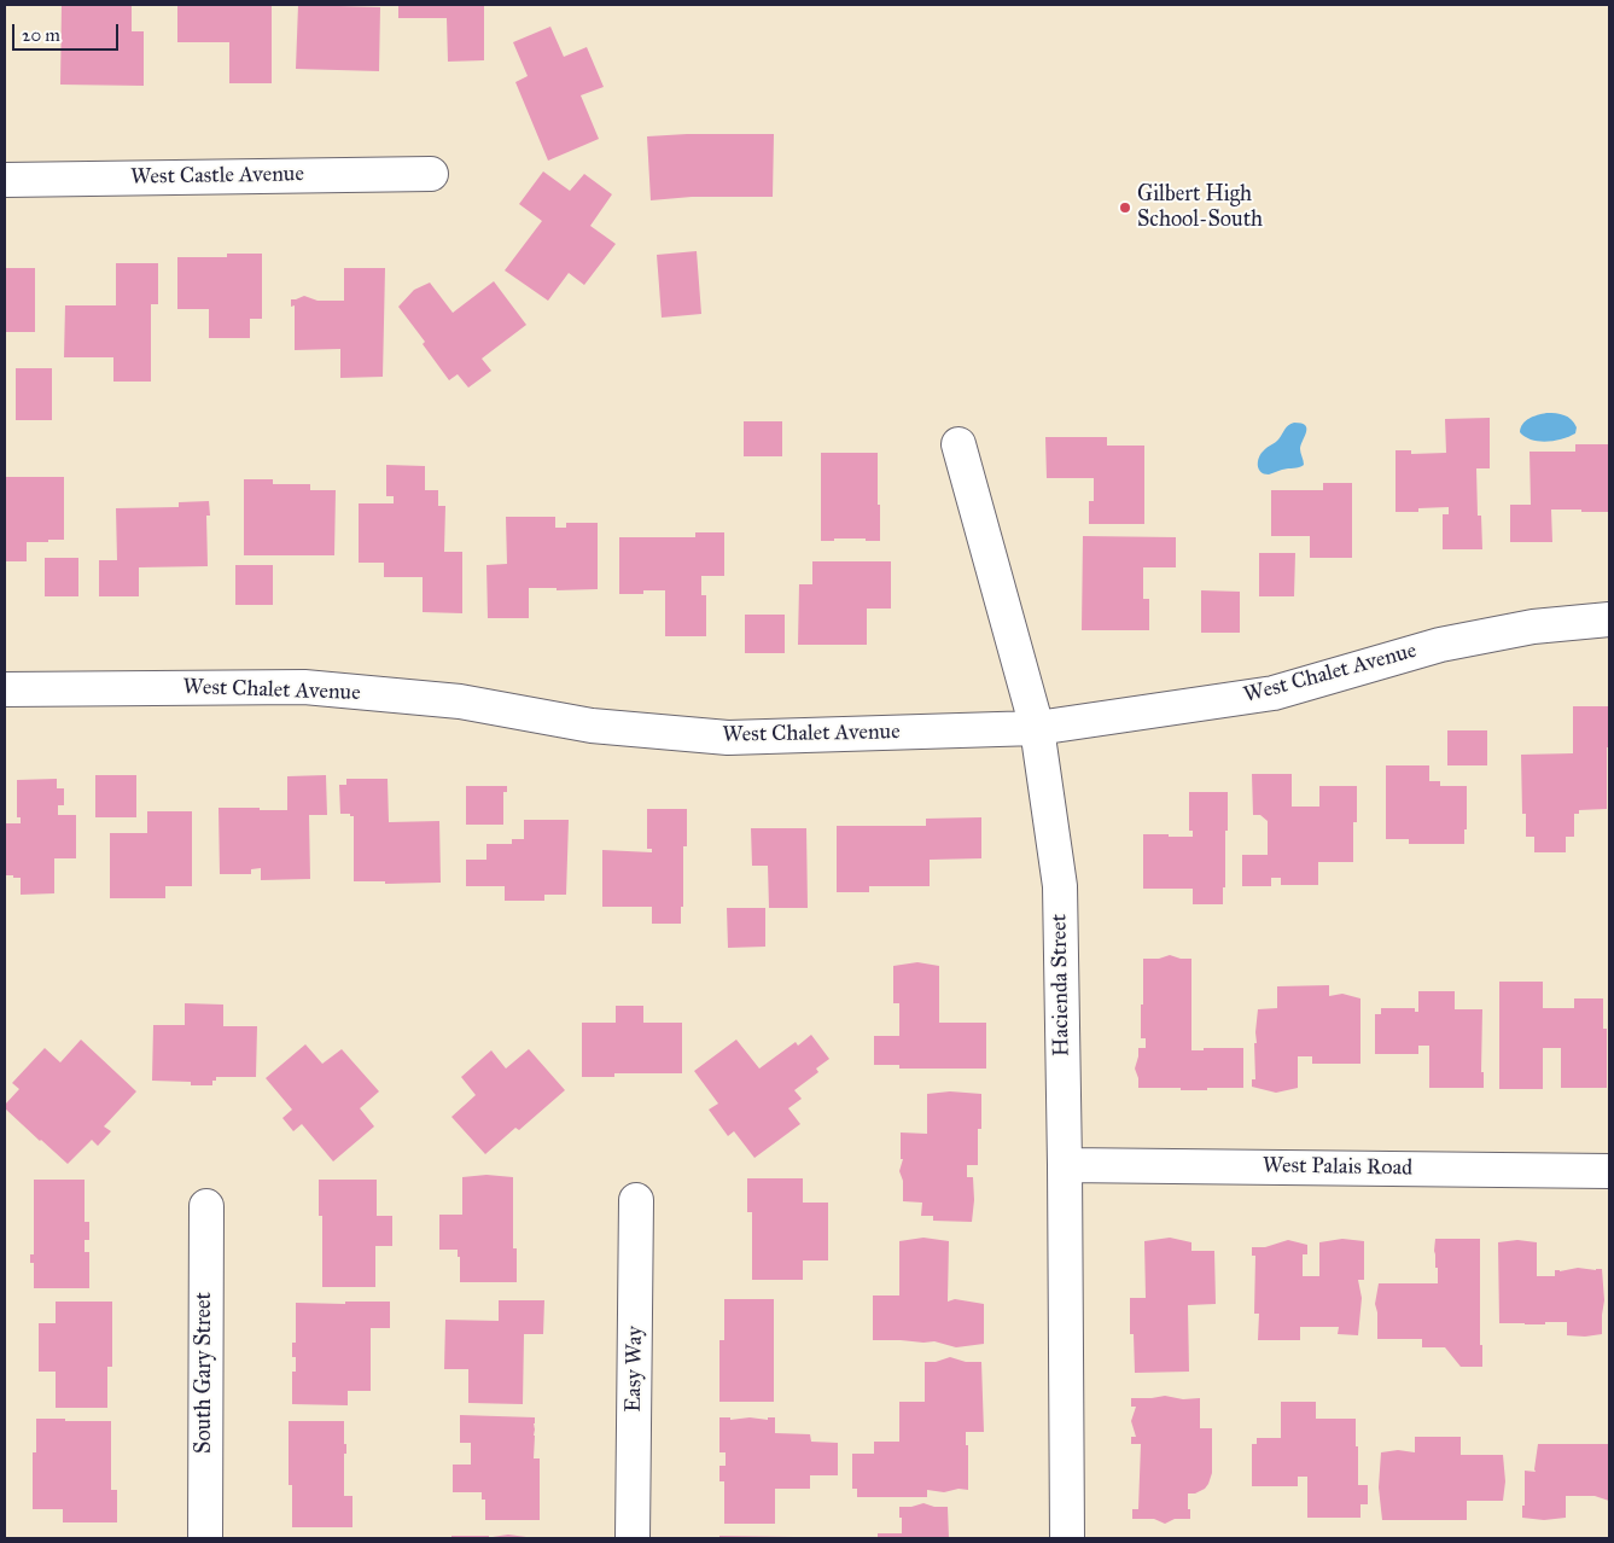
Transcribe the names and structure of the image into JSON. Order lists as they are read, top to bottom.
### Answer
{
  "streets": {
    "street": [
      "West Castle Avenue",
      "West Chalet Avenue",
      "Hacienda Street",
      "West Palais Road",
      "Easy Way",
      "South Gary Street"
    ]
  },
  "crossings": [
    ["West Chalet Avenue", "Hacienda Street"],
    ["Hacienda Street", "West Palais Road"]
  ],
  "places": ["Gilbert High School-South"],
  "scale_bar": "20 m"
}
